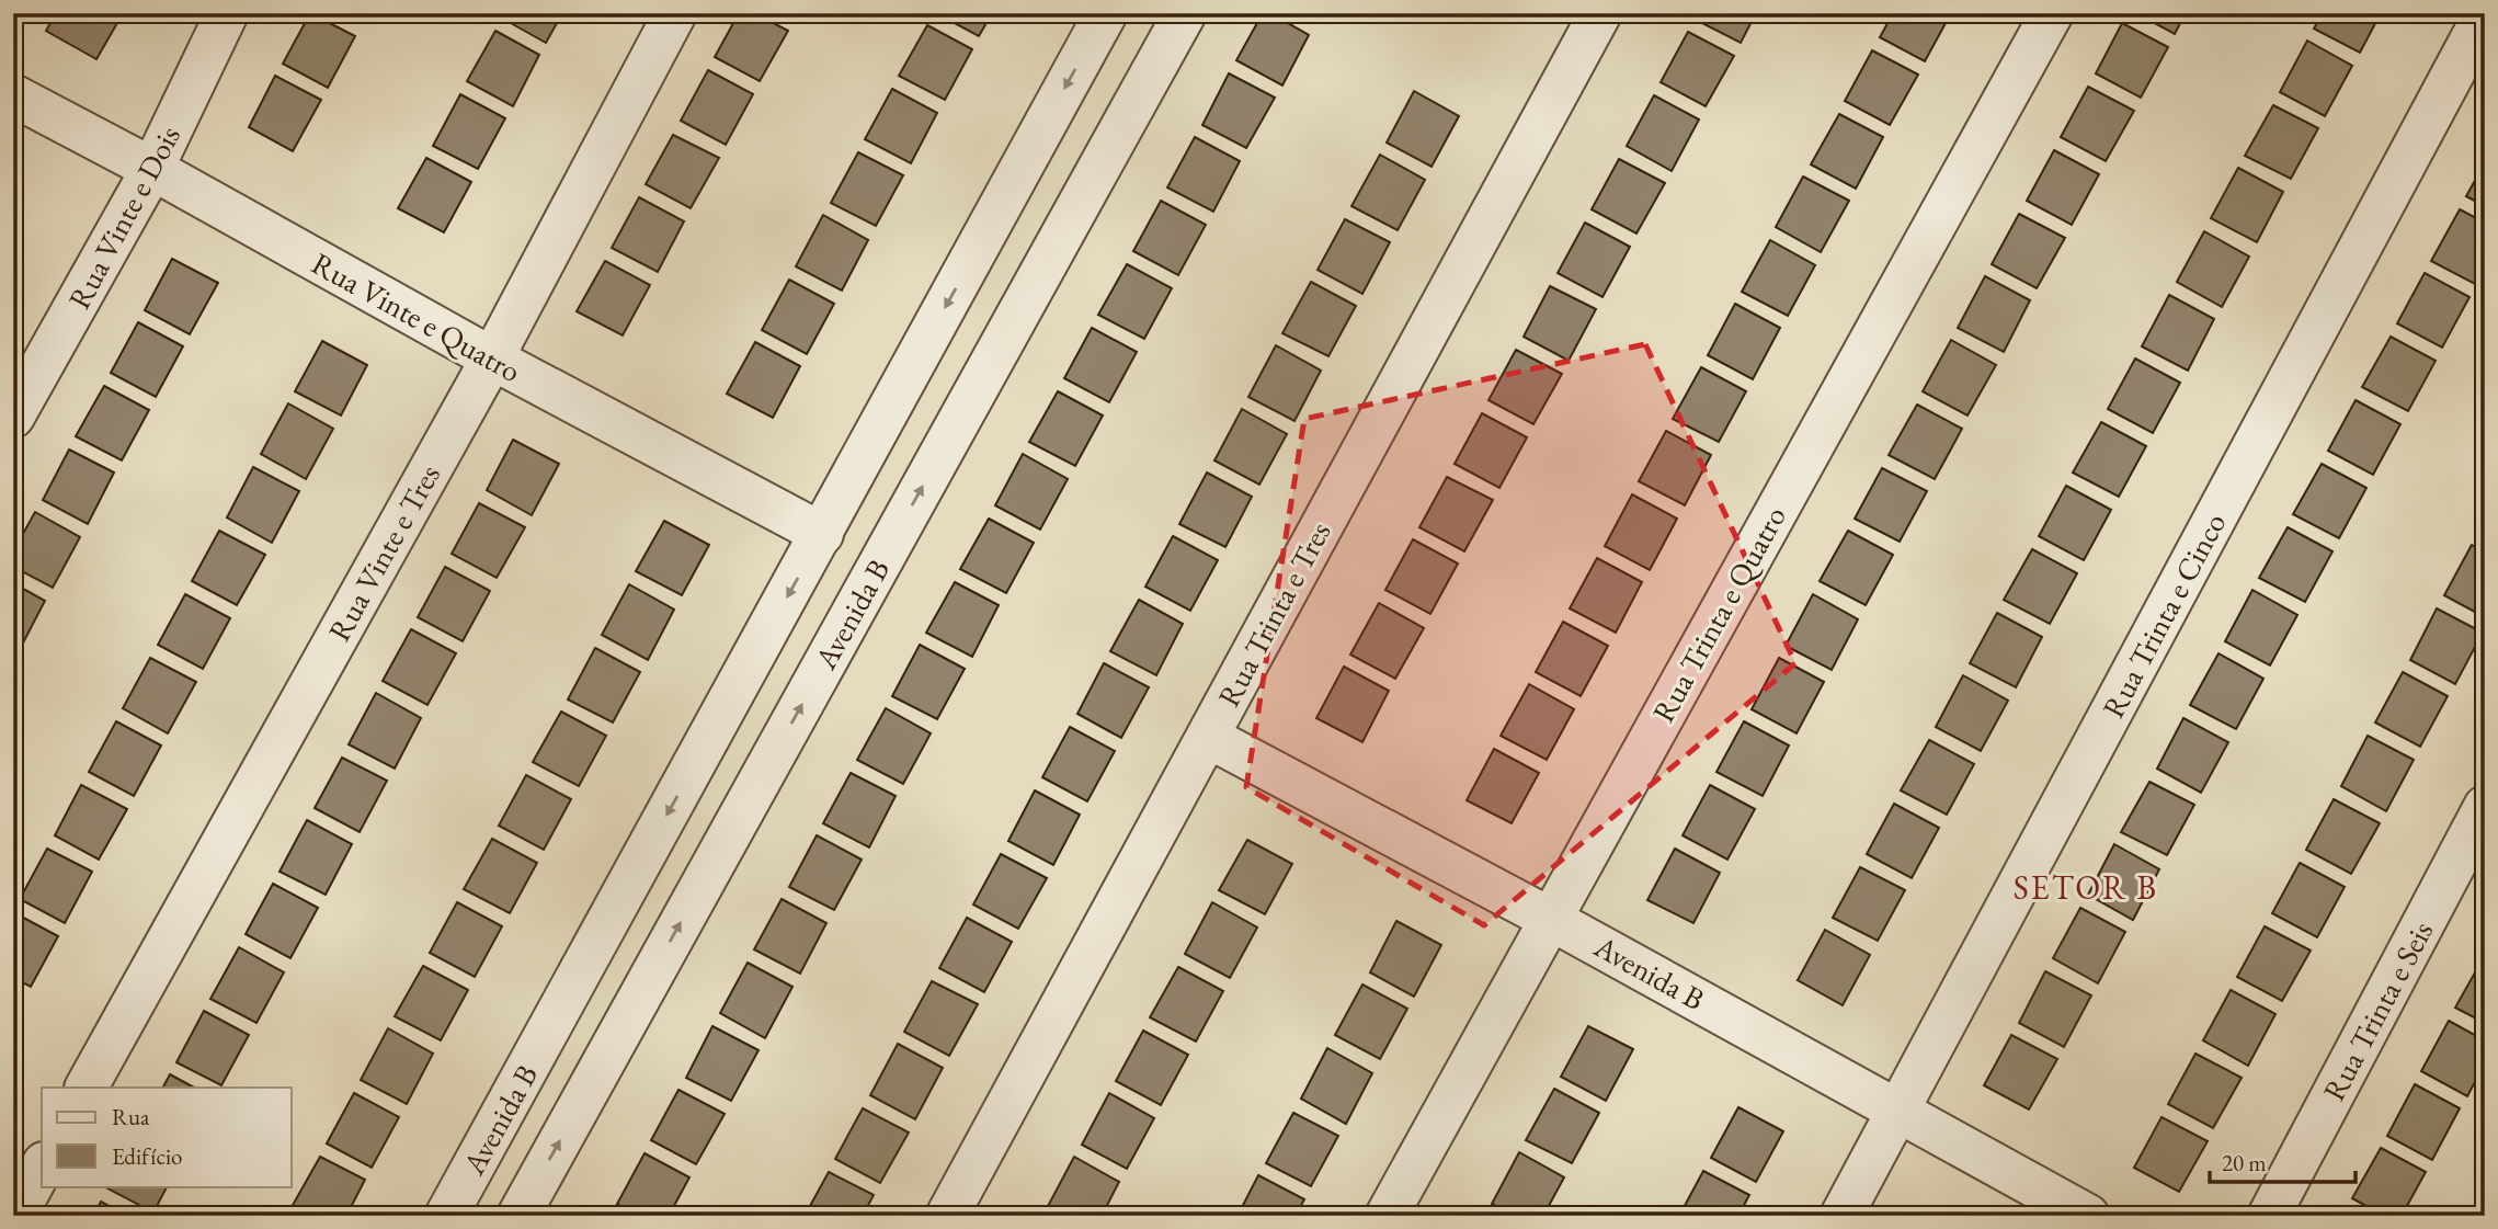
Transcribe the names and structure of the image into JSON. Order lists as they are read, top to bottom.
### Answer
{
  "streets": {
    "street": [
      "Rua Vinte e Dois",
      "Rua Vinte e Quatro",
      "Rua Vinte e Tres",
      "Avenida B",
      "Rua Trinta e Tres",
      "Rua Trinta e Quatro",
      "Rua Trinta e Cinco",
      "Rua Trinta e Seis"
    ]
  },
  "crossings": [
    ["Rua Vinte e Dois", "Rua Vinte e Quatro"],
    ["Rua Vinte e Quatro", "Rua Vinte e Tres"],
    ["Rua Vinte e Quatro", "Avenida B"],
    ["Avenida B", "Rua Trinta e Tres"],
    ["Avenida B", "Rua Trinta e Quatro"],
    ["Avenida B", "Rua Trinta e Cinco"]
  ],
  "districts": ["SETOR B"],
  "legend": ["Rua", "Edifício"],
  "scale_bar": "20 m"
}
